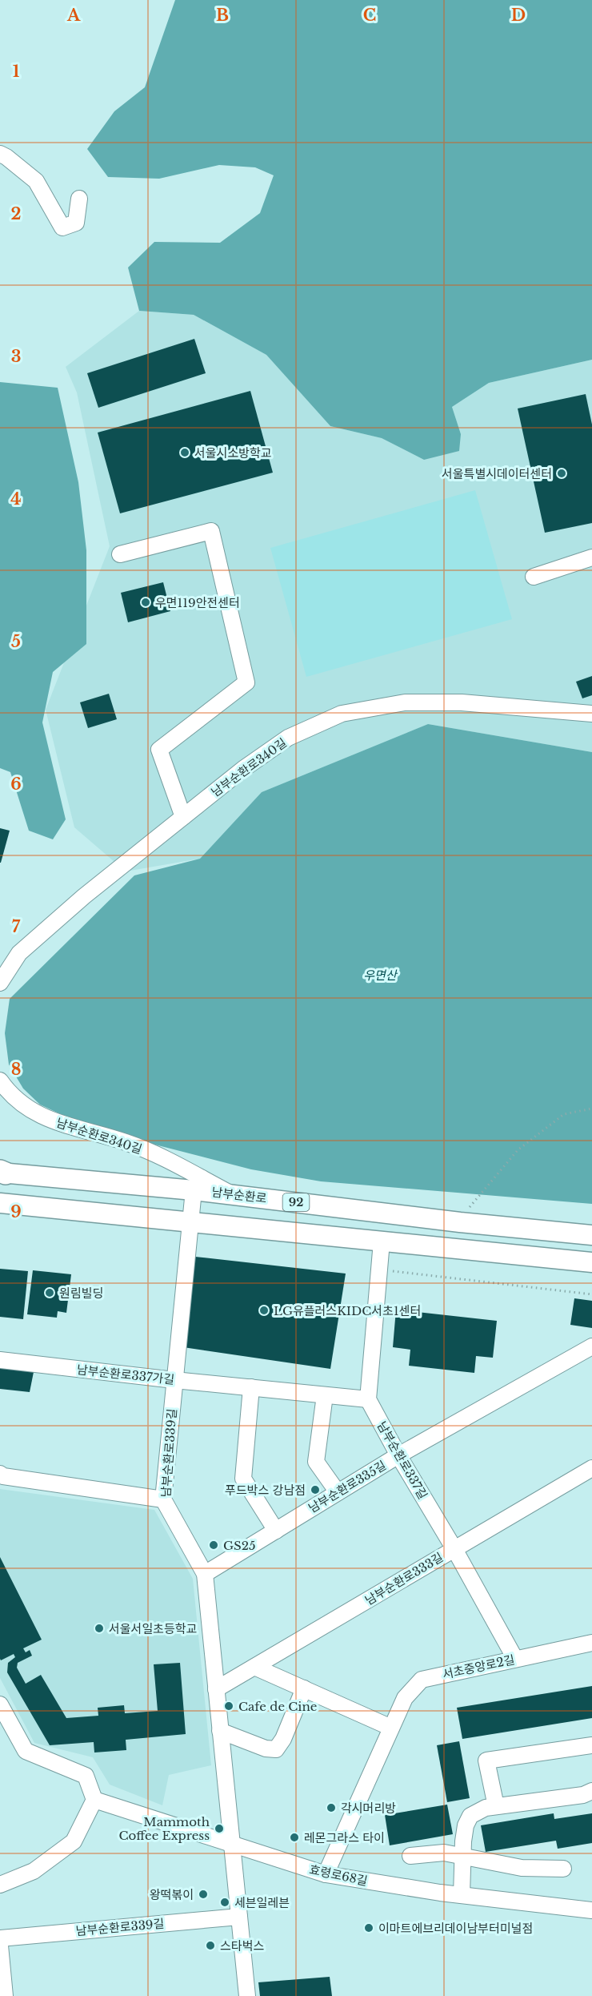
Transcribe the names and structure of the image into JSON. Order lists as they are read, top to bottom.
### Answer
{
  "streets": {
    "main road": ["남부순환로", "92"],
    "street": [
      "남부순환로340길",
      "남부순환로337가길",
      "남부순환로339길",
      "남부순환로337길",
      "남부순환로335길",
      "남부순환로333길",
      "서초중앙로2길",
      "효령로68길"
    ]
  },
  "crossings": [
    ["남부순환로340길", "남부순환로"],
    ["남부순환로", "남부순환로339길"],
    ["남부순환로337가길", "남부순환로339길"],
    ["남부순환로337가길", "남부순환로337길"],
    ["남부순환로339길", "남부순환로335길"],
    ["남부순환로339길", "남부순환로333길"],
    ["남부순환로339길", "효령로68길"],
    ["남부순환로337길", "남부순환로335길"],
    ["남부순환로337길", "남부순환로333길"],
    ["남부순환로337길", "서초중앙로2길"],
    ["서초중앙로2길", "효령로68길"]
  ],
  "parks": ["우면산"],
  "places": [
    "서울시소방학교",
    "서울특별시데이터센터",
    "우면119안전센터",
    "원림빌딩",
    "LG유플러스KIDC서초1센터",
    "푸드박스 강남점",
    "GS25",
    "서울서일초등학교",
    "Cafe de Cine",
    "각시머리방",
    "Mammoth Coffee Express",
    "레몬그라스 타이",
    "왕떡볶이",
    "세븐일레븐",
    "이마트에브리데이남부터미널점",
    "스타벅스"
  ],
  "grid": {
    "columns": [
      "A",
      "B",
      "C",
      "D"
    ],
    "rows": [
      "1",
      "2",
      "3",
      "4",
      "5",
      "6",
      "7",
      "8",
      "9"
    ]
  }
}
